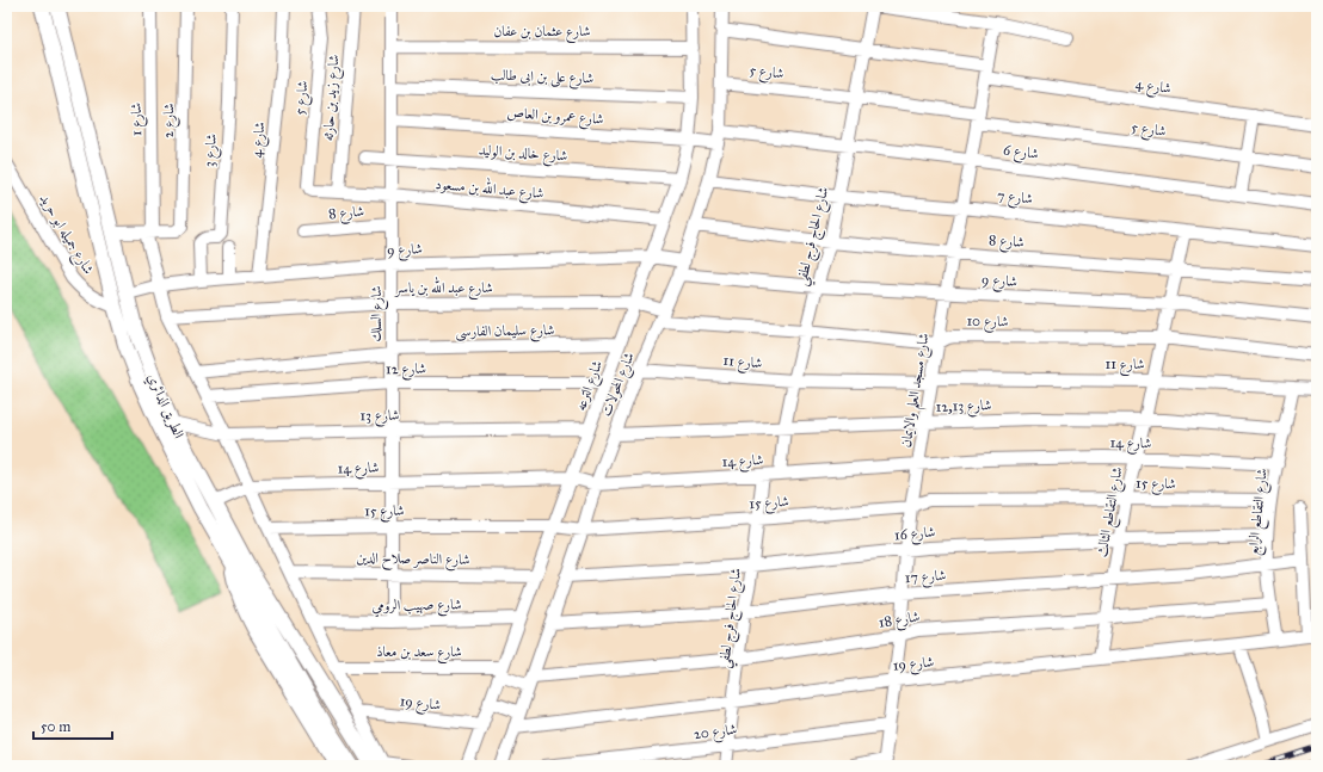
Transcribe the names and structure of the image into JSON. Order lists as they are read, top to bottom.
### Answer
{
  "streets": {
    "main road": ["الطريق الدائري"],
    "street": [
      "شارع عثمان بن عفان",
      "شارع 5",
      "شارع على بن ابى طالب",
      "شارع 4",
      "شارع زيد بن حارثه",
      "شارع عمرو بن العاص",
      "شارع 1",
      "شارع 2",
      "شارع 3",
      "شارع 6",
      "شارع خالد بن الوليد",
      "شارع عبد الله بن مسعود",
      "شارع 7",
      "شارع 8",
      "شارع جميله ابو حريد",
      "شارع الحاج فرج لطفي",
      "شارع 9",
      "شارع عبد الله بن ياسر",
      "شارع السلك",
      "شارع 10",
      "شارع سليمان الفارسى",
      "شارع 11",
      "شارع 12",
      "شارع المحولات",
      "شارع الترعه",
      "شارع مسجد العلم والايمان",
      "شارع 12,13",
      "شارع 13",
      "شارع 14",
      "شارع 15",
      "شارع التقاطع الثالث",
      "شارع التقاطع الرابع",
      "شارع 16",
      "شارع الناصر صلاح الدين",
      "شارع 17",
      "شارع صهيب الرومي",
      "شارع 18",
      "شارع سعد بن معاذ",
      "شارع 19",
      "شارع 20"
    ]
  },
  "crossings": [
    ["شارع عثمان بن عفان", "شارع السلك"],
    ["شارع عثمان بن عفان", "شارع الترعه"],
    ["شارع 5", "شارع عبد الله بن مسعود"],
    ["شارع 5", "شارع الحاج فرج لطفي"],
    ["شارع 5", "شارع المحولات"],
    ["شارع 5", "شارع مسجد العلم والايمان"],
    ["شارع على بن ابى طالب", "شارع السلك"],
    ["شارع على بن ابى طالب", "شارع الترعه"],
    ["شارع 4", "شارع الحاج فرج لطفي"],
    ["شارع 4", "شارع 9"],
    ["شارع 4", "شارع المحولات"],
    ["شارع 4", "شارع مسجد العلم والايمان"],
    ["شارع زيد بن حارثه", "شارع عبد الله بن مسعود"],
    ["شارع عمرو بن العاص", "شارع 6"],
    ["شارع عمرو بن العاص", "شارع السلك"],
    ["شارع عمرو بن العاص", "شارع المحولات"],
    ["شارع عمرو بن العاص", "شارع الترعه"],
    ["شارع 1", "شارع 2"],
    ["شارع 1", "شارع 9"],
    ["شارع 1", "شارع عبد الله بن ياسر"],
    ["شارع 1", "شارع سليمان الفارسى"],
    ["شارع 1", "شارع 12"],
    ["شارع 1", "الطريق الدائري"],
    ["شارع 1", "شارع 13"],
    ["شارع 1", "شارع 14"],
    ["شارع 1", "شارع 15"],
    ["شارع 1", "شارع الناصر صلاح الدين"],
    ["شارع 1", "شارع صهيب الرومي"],
    ["شارع 1", "شارع سعد بن معاذ"],
    ["شارع 1", "شارع 19"],
    ["شارع 3", "شارع 9"],
    ["شارع 6", "شارع الحاج فرج لطفي"],
    ["شارع 6", "شارع المحولات"],
    ["شارع 6", "شارع مسجد العلم والايمان"],
    ["شارع خالد بن الوليد", "شارع السلك"],
    ["شارع خالد بن الوليد", "شارع الترعه"],
    ["شارع عبد الله بن مسعود", "شارع السلك"],
    ["شارع عبد الله بن مسعود", "شارع الترعه"],
    ["شارع 7", "شارع الحاج فرج لطفي"],
    ["شارع 7", "شارع المحولات"],
    ["شارع 7", "شارع مسجد العلم والايمان"],
    ["شارع 7", "شارع التقاطع الثالث"],
    ["شارع 8", "شارع الحاج فرج لطفي"],
    ["شارع 8", "شارع السلك"],
    ["شارع 8", "شارع المحولات"],
    ["شارع 8", "شارع مسجد العلم والايمان"],
    ["شارع 8", "شارع التقاطع الثالث"],
    ["شارع جميله ابو حريد", "الطريق الدائري"],
    ["شارع الحاج فرج لطفي", "شارع 9"],
    ["شارع الحاج فرج لطفي", "شارع 10"],
    ["شارع الحاج فرج لطفي", "شارع 11"],
    ["شارع الحاج فرج لطفي", "شارع 12,13"],
    ["شارع الحاج فرج لطفي", "شارع 14"],
    ["شارع الحاج فرج لطفي", "شارع 15"],
    ["شارع الحاج فرج لطفي", "شارع 16"],
    ["شارع الحاج فرج لطفي", "شارع 17"],
    ["شارع الحاج فرج لطفي", "شارع 18"],
    ["شارع الحاج فرج لطفي", "شارع 19"],
    ["شارع الحاج فرج لطفي", "شارع 20"],
    ["شارع 9", "شارع السلك"],
    ["شارع 9", "شارع المحولات"],
    ["شارع 9", "شارع الترعه"],
    ["شارع 9", "شارع مسجد العلم والايمان"],
    ["شارع 9", "الطريق الدائري"],
    ["شارع 9", "شارع التقاطع الثالث"],
    ["شارع عبد الله بن ياسر", "شارع السلك"],
    ["شارع عبد الله بن ياسر", "شارع 10"],
    ["شارع عبد الله بن ياسر", "شارع المحولات"],
    ["شارع عبد الله بن ياسر", "شارع الترعه"],
    ["شارع السلك", "شارع سليمان الفارسى"],
    ["شارع السلك", "شارع 12"],
    ["شارع السلك", "شارع 13"],
    ["شارع السلك", "شارع 14"],
    ["شارع السلك", "شارع 15"],
    ["شارع السلك", "شارع الناصر صلاح الدين"],
    ["شارع السلك", "شارع صهيب الرومي"],
    ["شارع 10", "شارع المحولات"],
    ["شارع 10", "شارع مسجد العلم والايمان"],
    ["شارع 10", "شارع التقاطع الثالث"],
    ["شارع سليمان الفارسى", "شارع الترعه"],
    ["شارع 11", "شارع المحولات"],
    ["شارع 11", "شارع مسجد العلم والايمان"],
    ["شارع 11", "شارع التقاطع الثالث"],
    ["شارع 11", "شارع التقاطع الرابع"],
    ["شارع 12", "شارع الترعه"],
    ["شارع المحولات", "شارع 12,13"],
    ["شارع المحولات", "شارع 14"],
    ["شارع المحولات", "شارع 15"],
    ["شارع المحولات", "شارع 16"],
    ["شارع المحولات", "شارع 17"],
    ["شارع المحولات", "شارع 18"],
    ["شارع المحولات", "شارع سعد بن معاذ"],
    ["شارع المحولات", "شارع 19"],
    ["شارع الترعه", "شارع 13"],
    ["شارع الترعه", "شارع 14"],
    ["شارع الترعه", "شارع 15"],
    ["شارع الترعه", "شارع الناصر صلاح الدين"],
    ["شارع الترعه", "شارع صهيب الرومي"],
    ["شارع الترعه", "شارع سعد بن معاذ"],
    ["شارع الترعه", "شارع 19"],
    ["شارع مسجد العلم والايمان", "شارع 12,13"],
    ["شارع مسجد العلم والايمان", "شارع 14"],
    ["شارع مسجد العلم والايمان", "شارع 15"],
    ["شارع مسجد العلم والايمان", "شارع 16"],
    ["شارع مسجد العلم والايمان", "شارع 17"],
    ["شارع مسجد العلم والايمان", "شارع 18"],
    ["شارع مسجد العلم والايمان", "شارع 19"],
    ["شارع مسجد العلم والايمان", "شارع 20"],
    ["الطريق الدائري", "شارع 13"],
    ["الطريق الدائري", "شارع 14"],
    ["شارع 12,13", "شارع التقاطع الثالث"],
    ["شارع 12,13", "شارع التقاطع الرابع"],
    ["شارع 14", "شارع التقاطع الثالث"],
    ["شارع 14", "شارع التقاطع الرابع"],
    ["شارع 15", "شارع التقاطع الثالث"],
    ["شارع 15", "شارع التقاطع الرابع"],
    ["شارع التقاطع الثالث", "شارع 16"],
    ["شارع التقاطع الثالث", "شارع 17"],
    ["شارع التقاطع الثالث", "شارع 18"],
    ["شارع التقاطع الثالث", "شارع 19"],
    ["شارع التقاطع الرابع", "شارع 16"],
    ["شارع التقاطع الرابع", "شارع 17"],
    ["شارع التقاطع الرابع", "شارع 18"],
    ["شارع التقاطع الرابع", "شارع 19"],
    ["شارع 18", "شارع سعد بن معاذ"]
  ],
  "scale_bar": "50 m"
}
